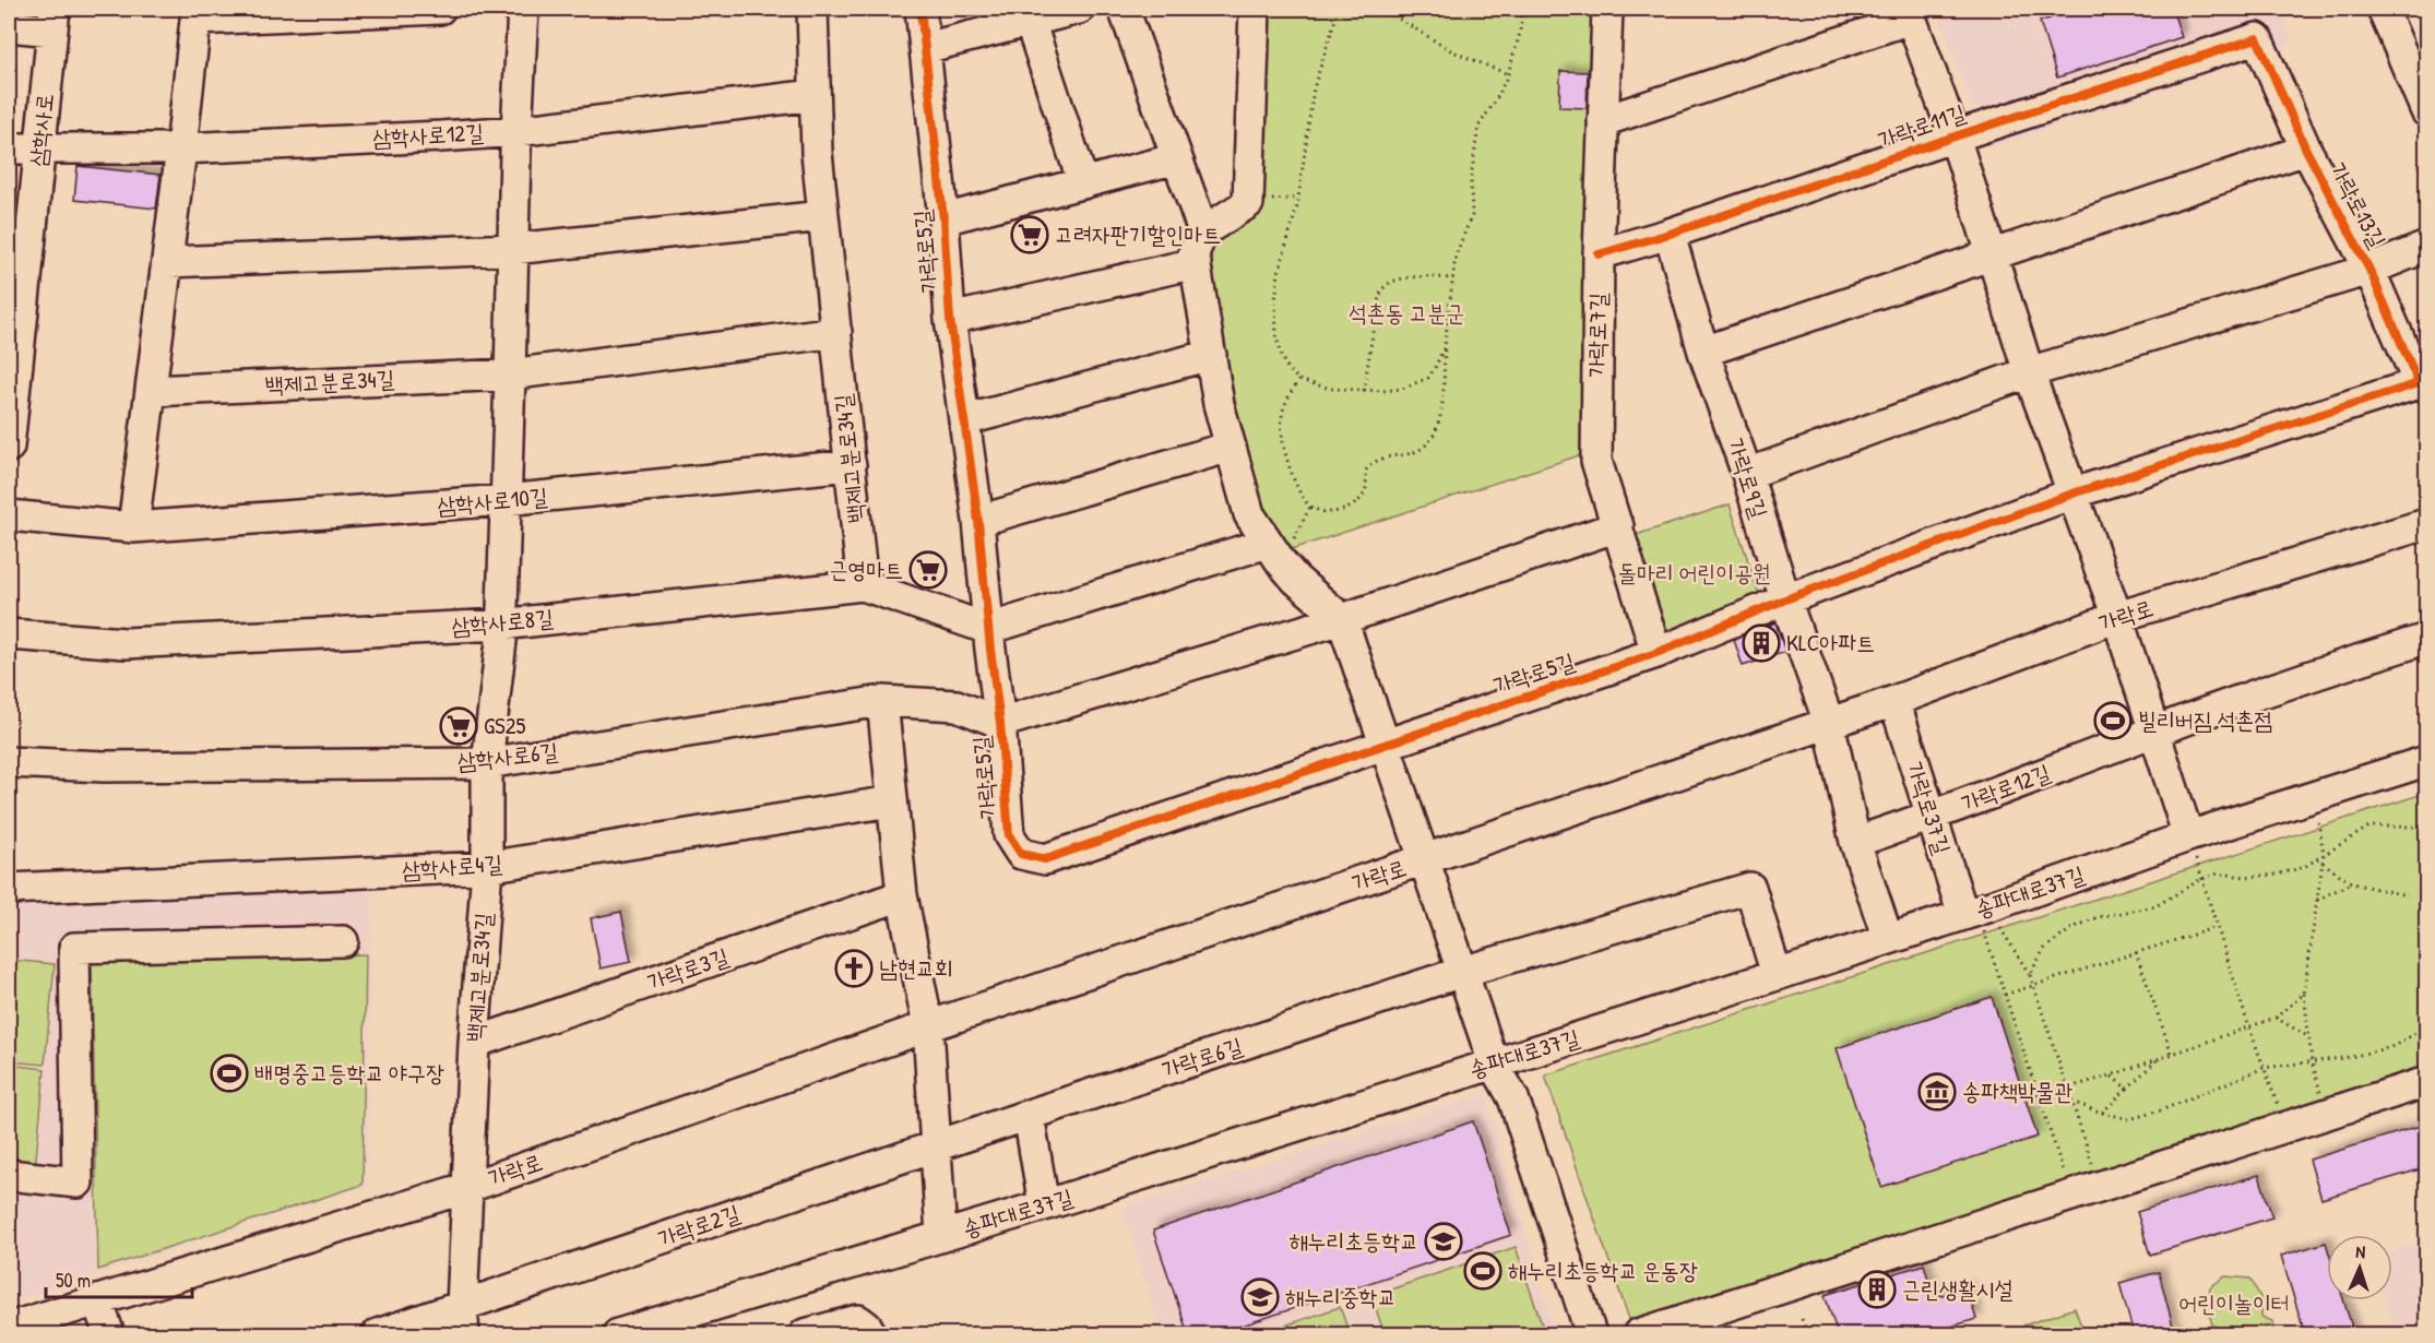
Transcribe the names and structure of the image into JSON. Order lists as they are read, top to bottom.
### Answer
{
  "streets": {
    "street": [
      "가락로11길",
      "삼학사로",
      "삼학사로12길",
      "가락로13길",
      "가락로5길",
      "가락로7길",
      "백제고분로34길",
      "가락로9길",
      "삼학사로10길",
      "가락로",
      "삼학사로8길",
      "삼학사로6길",
      "가락로12길",
      "가락로37길",
      "삼학사로4길",
      "송파대로37길",
      "가락로3길",
      "가락로6길",
      "가락로2길"
    ]
  },
  "crossings": [
    ["가락로11길", "가락로13길"],
    ["가락로11길", "가락로7길"],
    ["가락로11길", "가락로9길"],
    ["가락로11길", "가락로"],
    ["삼학사로", "삼학사로12길"],
    ["삼학사로12길", "백제고분로34길"],
    ["가락로5길", "가락로7길"],
    ["가락로5길", "가락로9길"],
    ["가락로5길", "삼학사로8길"],
    ["가락로5길", "삼학사로6길"],
    ["백제고분로34길", "삼학사로10길"],
    ["백제고분로34길", "가락로"],
    ["백제고분로34길", "삼학사로8길"],
    ["백제고분로34길", "삼학사로6길"],
    ["백제고분로34길", "삼학사로4길"],
    ["백제고분로34길", "가락로3길"],
    ["가락로9길", "가락로"],
    ["가락로", "가락로37길"],
    ["가락로12길", "가락로37길"],
    ["가락로37길", "송파대로37길"],
    ["송파대로37길", "가락로6길"],
    ["가락로6길", "가락로2길"]
  ],
  "parks": ["석촌동 고분군", "돌마리 어린이공원", "어린이놀이터"],
  "places": {
    "supermarket": ["고려자판기할인마트", "근영마트", "GS25"],
    "building": ["KLC아파트", "근린생활시설"],
    "sports": ["빌리버짐 석촌점", "배명중고등학교 야구장", "해누리초등학교 운동장"],
    "church": ["남현교회"],
    "museum": ["송파책박물관"],
    "school or university": ["해누리초등학교", "해누리중학교"]
  },
  "scale_bar": "50 m",
  "north": "top"
}
